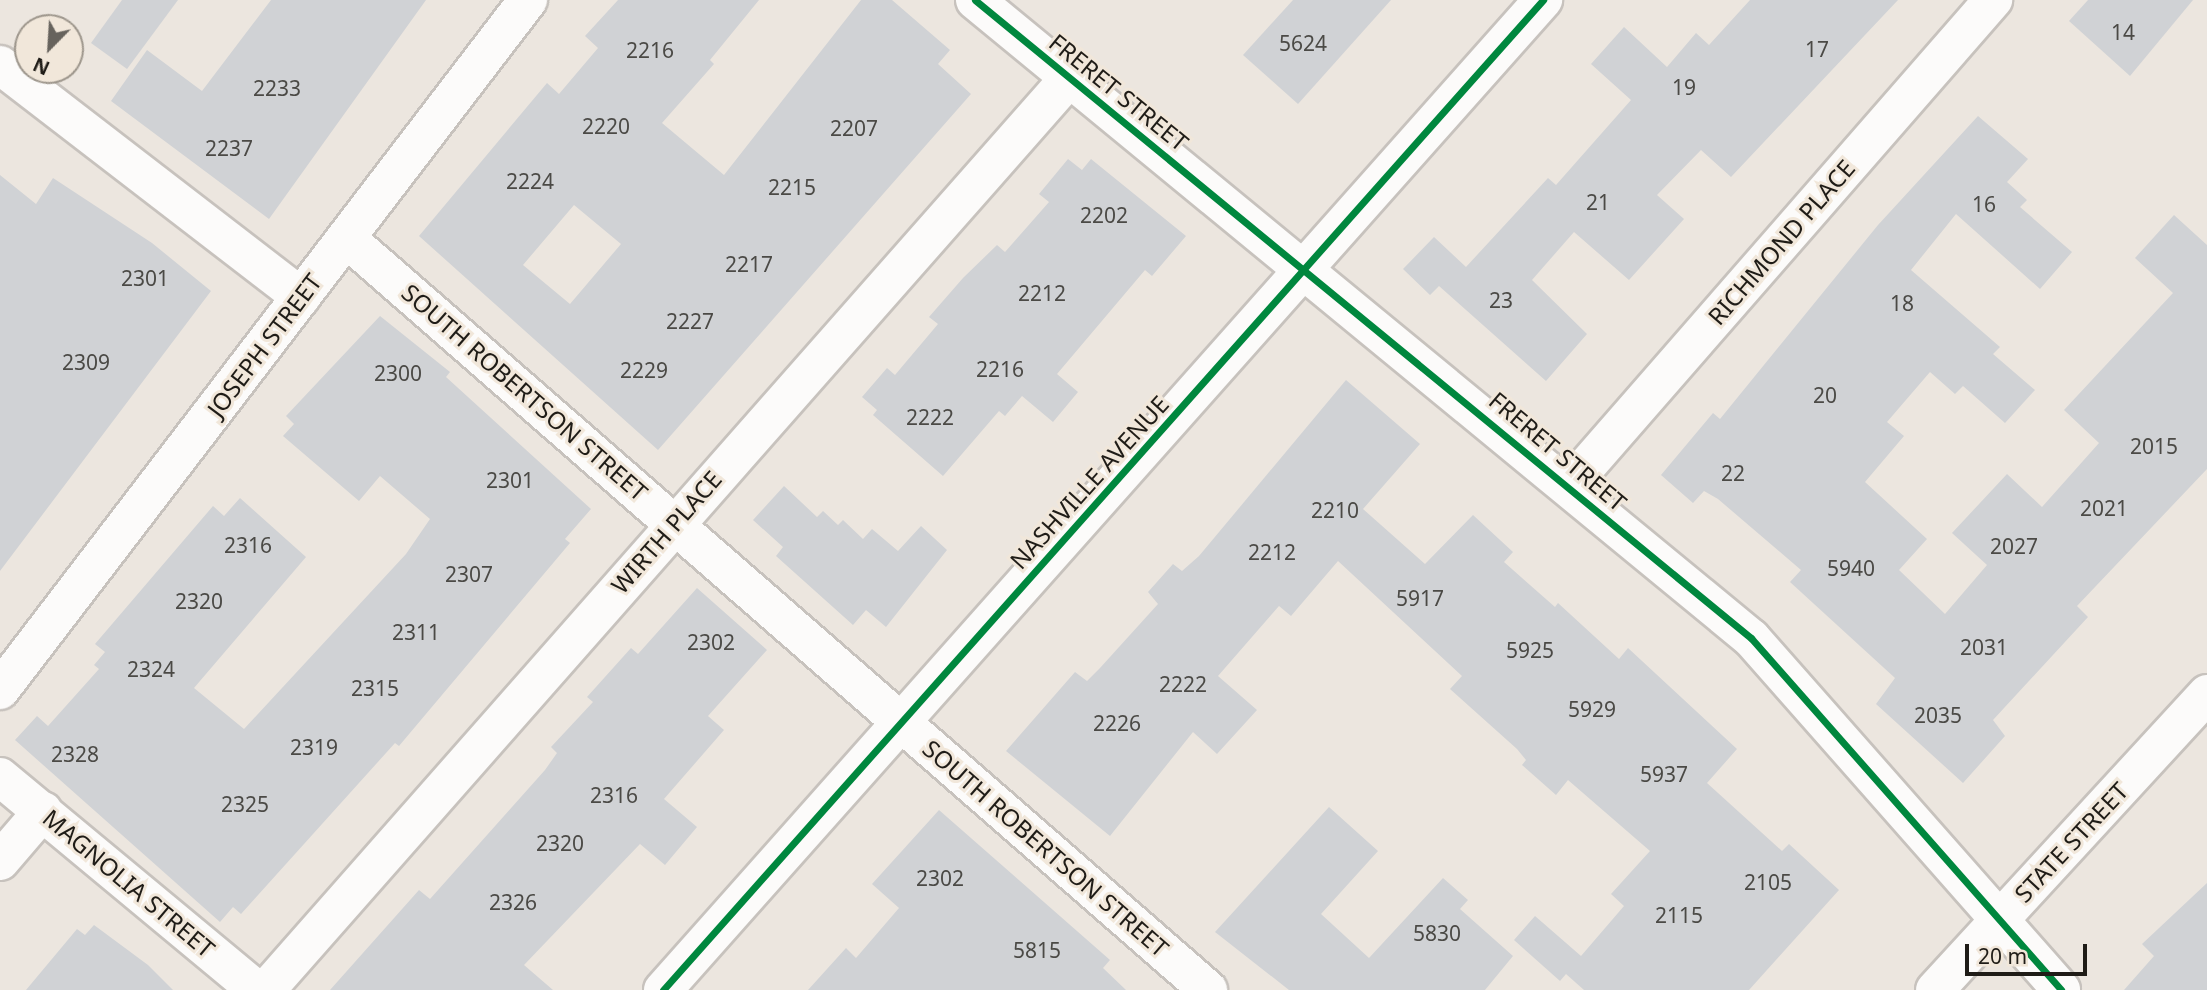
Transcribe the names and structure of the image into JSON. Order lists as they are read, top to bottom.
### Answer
{
  "streets": {
    "street": [
      "FRERET STREET",
      "RICHMOND PLACE",
      "JOSEPH STREET",
      "SOUTH ROBERTSON STREET",
      "NASHVILLE AVENUE",
      "WIRTH PLACE",
      "STATE STREET",
      "MAGNOLIA STREET"
    ]
  },
  "crossings": [
    ["FRERET STREET", "RICHMOND PLACE"],
    ["FRERET STREET", "NASHVILLE AVENUE"],
    ["FRERET STREET", "WIRTH PLACE"],
    ["FRERET STREET", "STATE STREET"],
    ["JOSEPH STREET", "SOUTH ROBERTSON STREET"],
    ["SOUTH ROBERTSON STREET", "NASHVILLE AVENUE"],
    ["SOUTH ROBERTSON STREET", "WIRTH PLACE"]
  ],
  "house_numbers": [
    "14",
    "5624",
    "17",
    "2216",
    "19",
    "2233",
    "2220",
    "2207",
    "2237",
    "2224",
    "2215",
    "21",
    "16",
    "2202",
    "2217",
    "2301",
    "2212",
    "23",
    "18",
    "2227",
    "2309",
    "2216",
    "2229",
    "2300",
    "20",
    "2222",
    "2015",
    "22",
    "2301",
    "2021",
    "2210",
    "2316",
    "2027",
    "2212",
    "5940",
    "2307",
    "5917",
    "2320",
    "2311",
    "2302",
    "2031",
    "5925",
    "2324",
    "2222",
    "2315",
    "5929",
    "2035",
    "2226",
    "2319",
    "2328",
    "5937",
    "2316",
    "2325",
    "2320",
    "2302",
    "2105",
    "2326",
    "2115",
    "5830",
    "5815"
  ],
  "scale_bar": "20 m",
  "north": "bottom left"
}
